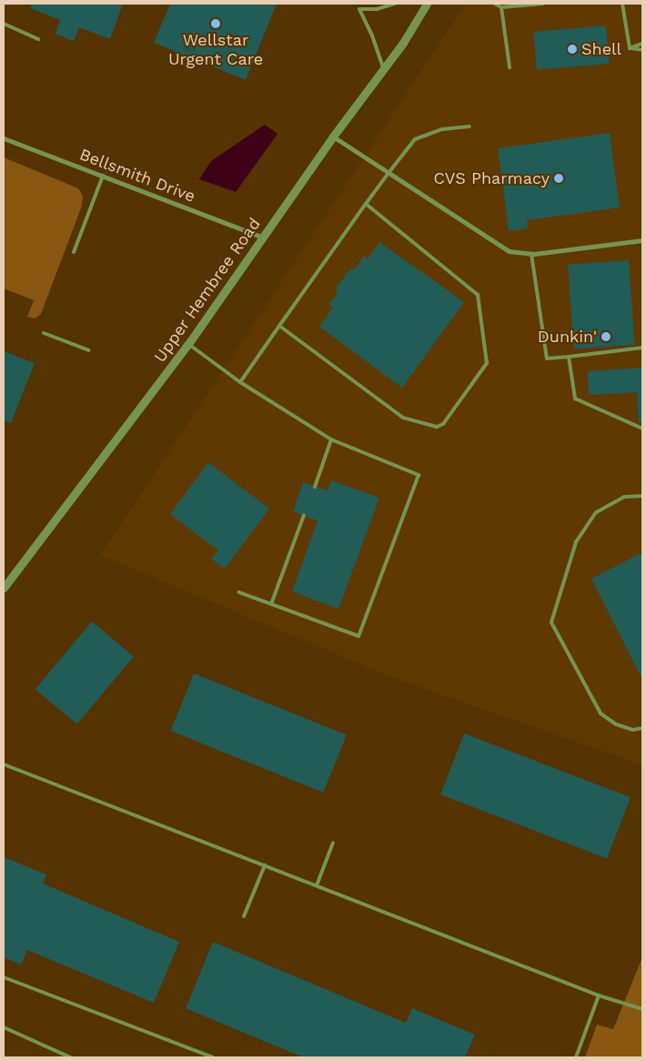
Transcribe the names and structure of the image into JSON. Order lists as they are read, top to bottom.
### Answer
{
  "streets": {
    "street": ["Bellsmith Drive", "Upper Hembree Road"]
  },
  "crossings": [
    ["Bellsmith Drive", "Upper Hembree Road"]
  ],
  "places": [
    "Wellstar Urgent Care",
    "Shell",
    "CVS Pharmacy",
    "Dunkin'"
  ]
}
